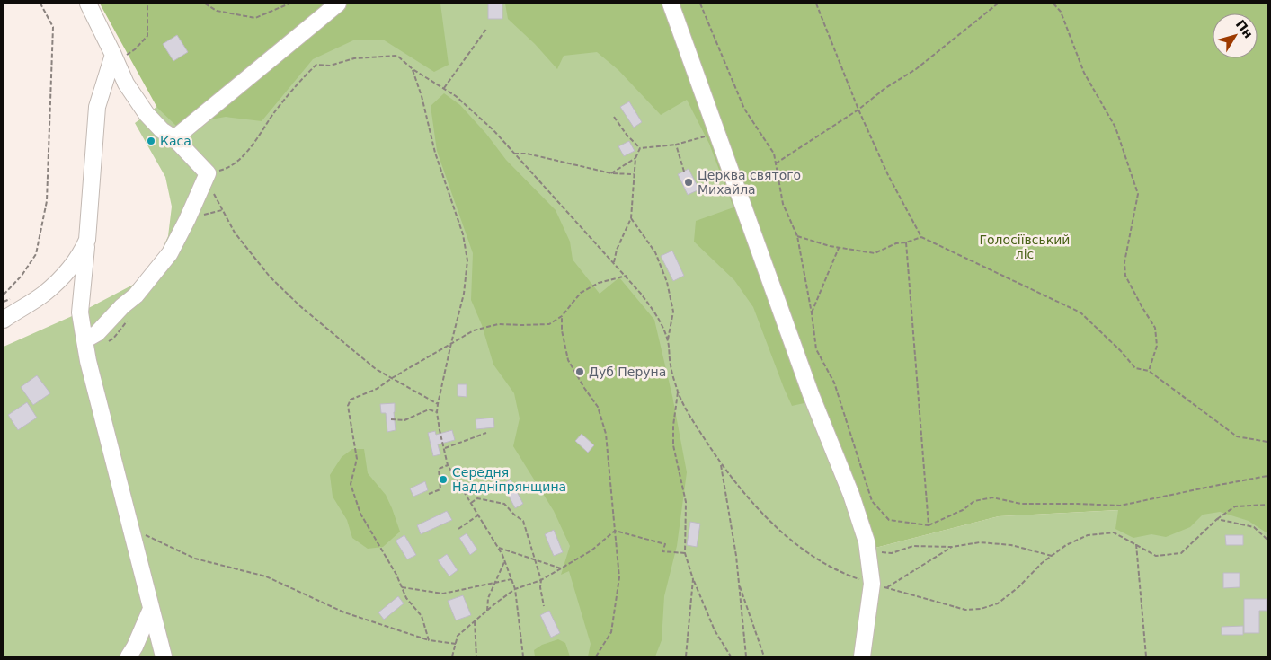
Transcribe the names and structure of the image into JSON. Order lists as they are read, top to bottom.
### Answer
{
  "parks": ["Голосіївський ліс"],
  "places": [
    "Каса",
    "Церква святого Михайла",
    "Дуб Перуна",
    "Середня Наддніпрянщина"
  ],
  "north": "top right"
}
